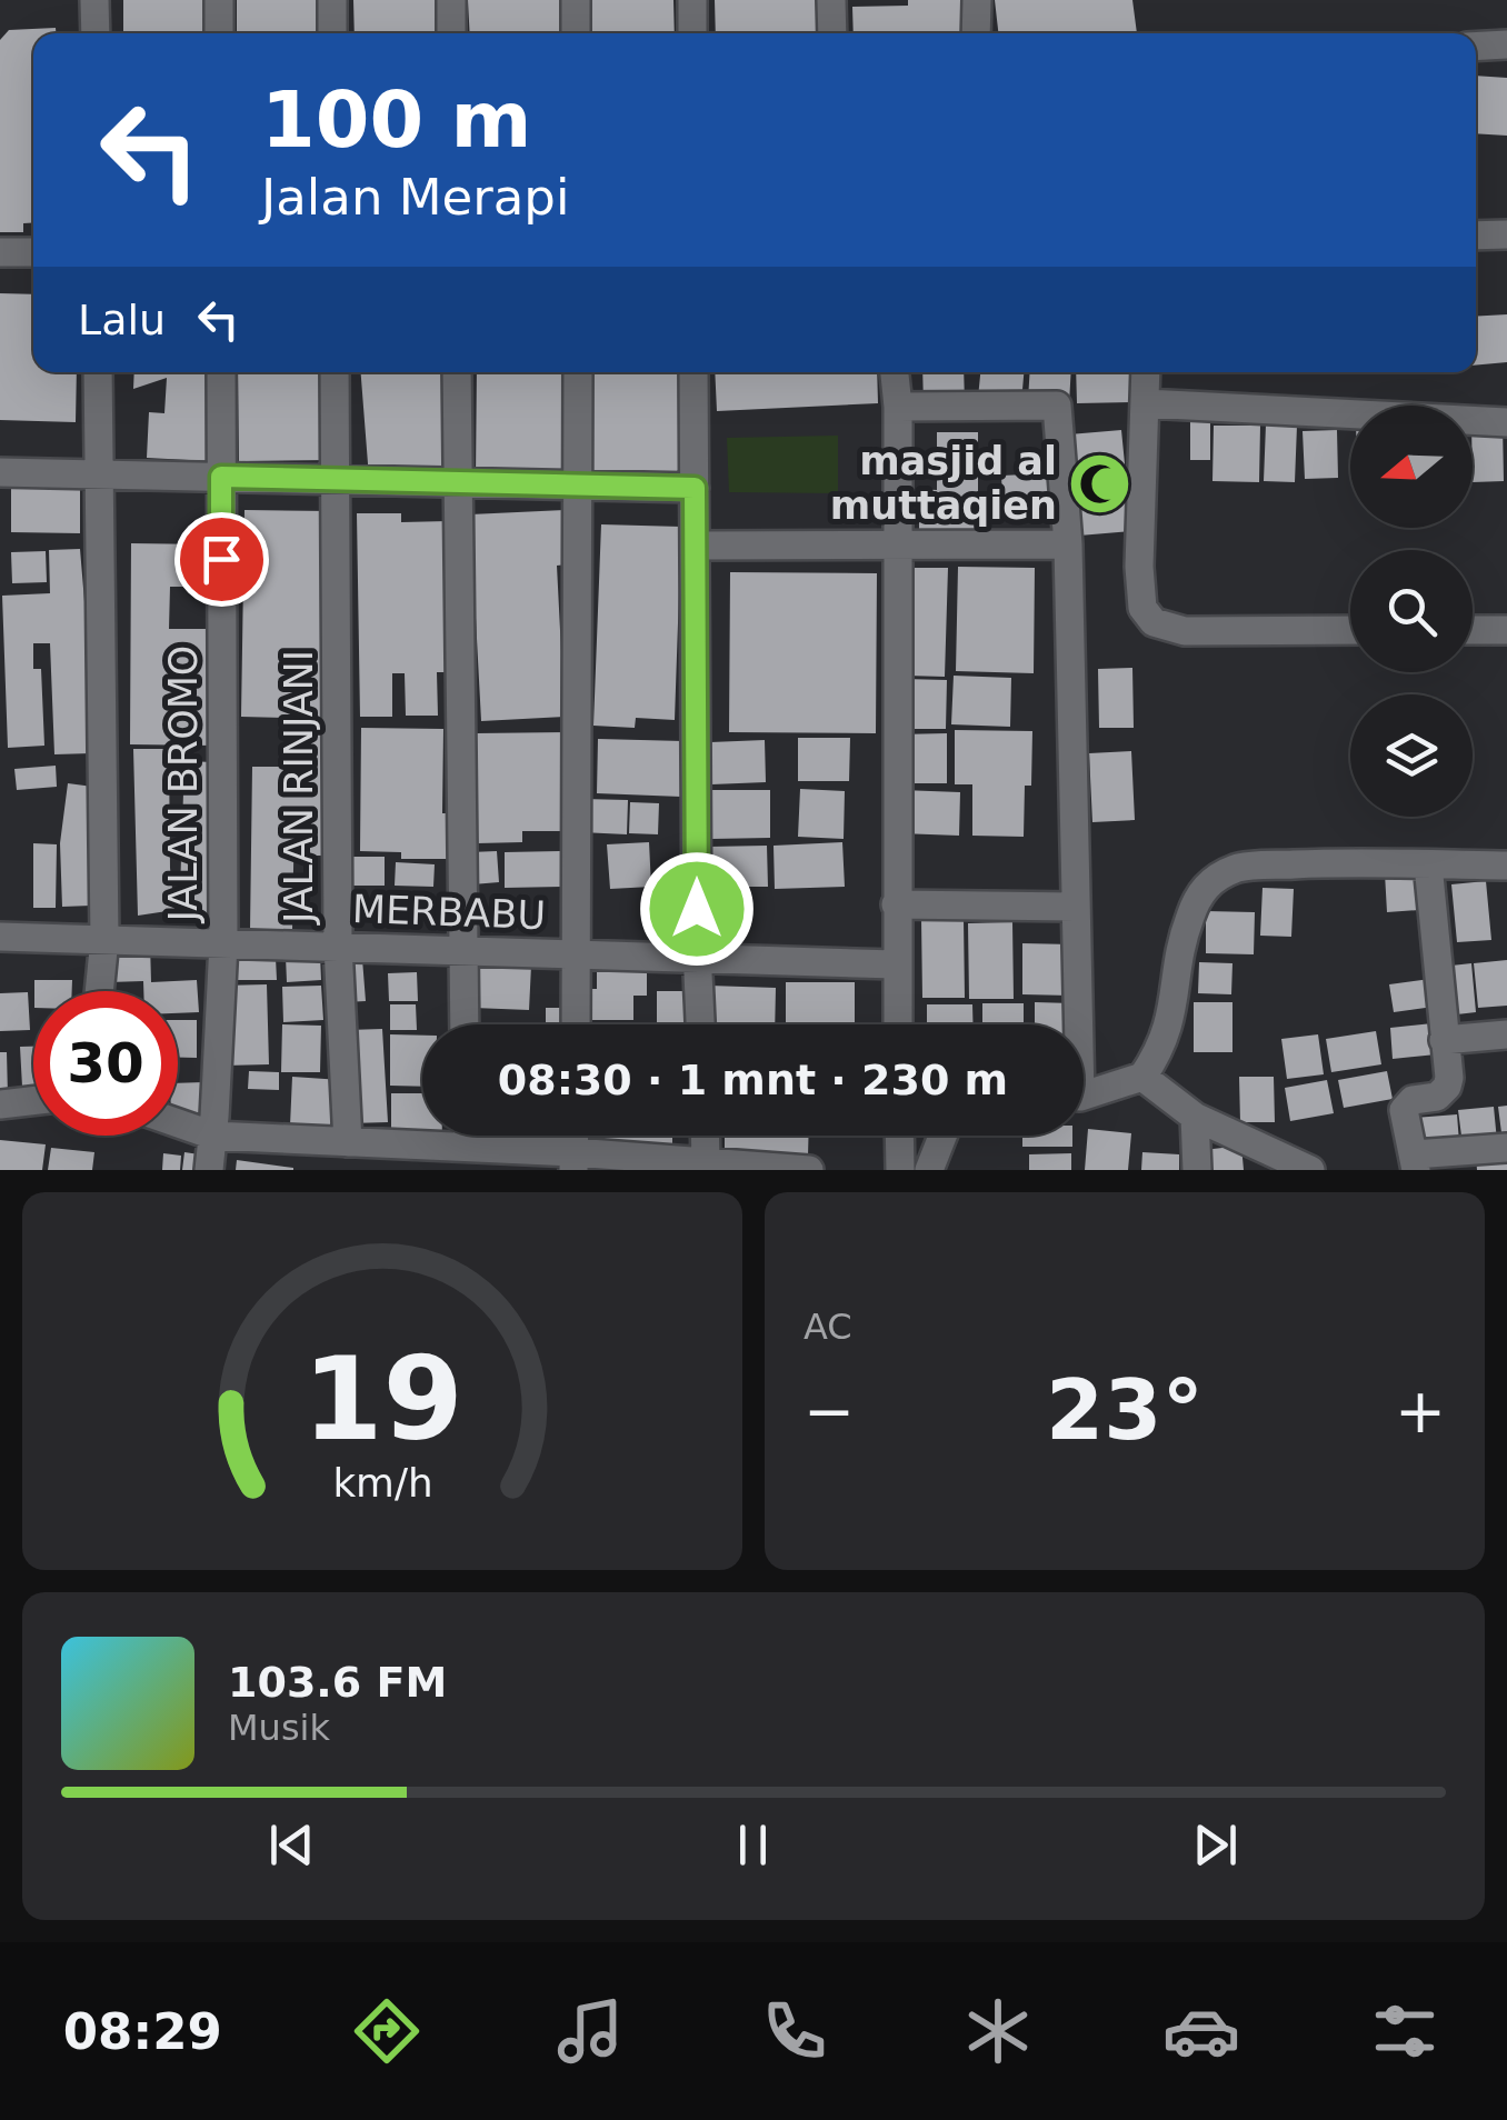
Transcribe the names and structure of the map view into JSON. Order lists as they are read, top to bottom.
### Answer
{
  "streets": {
    "street": ["JALAN BROMO", "JALAN RINJANI", "MERBABU"]
  },
  "crossings": [
    ["JALAN BROMO", "MERBABU"],
    ["JALAN RINJANI", "MERBABU"]
  ],
  "places": {
    "mosque": ["masjid al muttaqien"]
  },
  "north": "left",
  "page": {
    "turn": ["100 m", "Jalan Merapi"],
    "then": "Lalu",
    "limit": "30",
    "trip": "08:30 · 1 mnt · 230 m",
    "tile": "AC",
    "heat": ["−", "23°", "+"],
    "song": ["103.6 FM", "Musik"],
    "tabs": "08:29",
    "gauge": ["19", "km/h"]
  }
}
